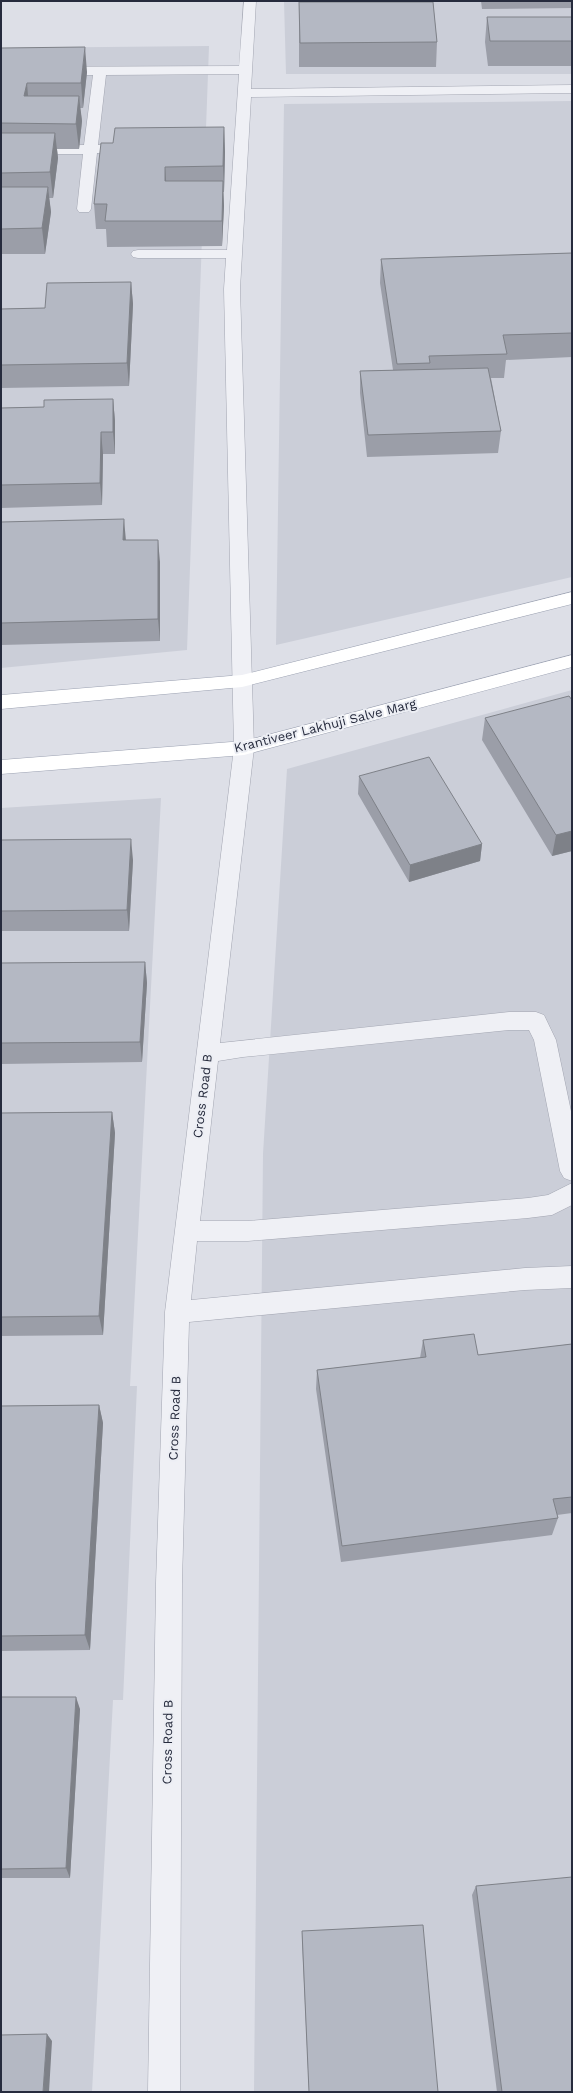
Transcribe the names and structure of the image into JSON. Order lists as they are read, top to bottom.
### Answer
{
  "streets": {
    "main road": ["Krantiveer Lakhuji Salve Marg"],
    "street": ["Cross Road B"]
  },
  "crossings": [
    ["Krantiveer Lakhuji Salve Marg", "Cross Road B"]
  ]
}
